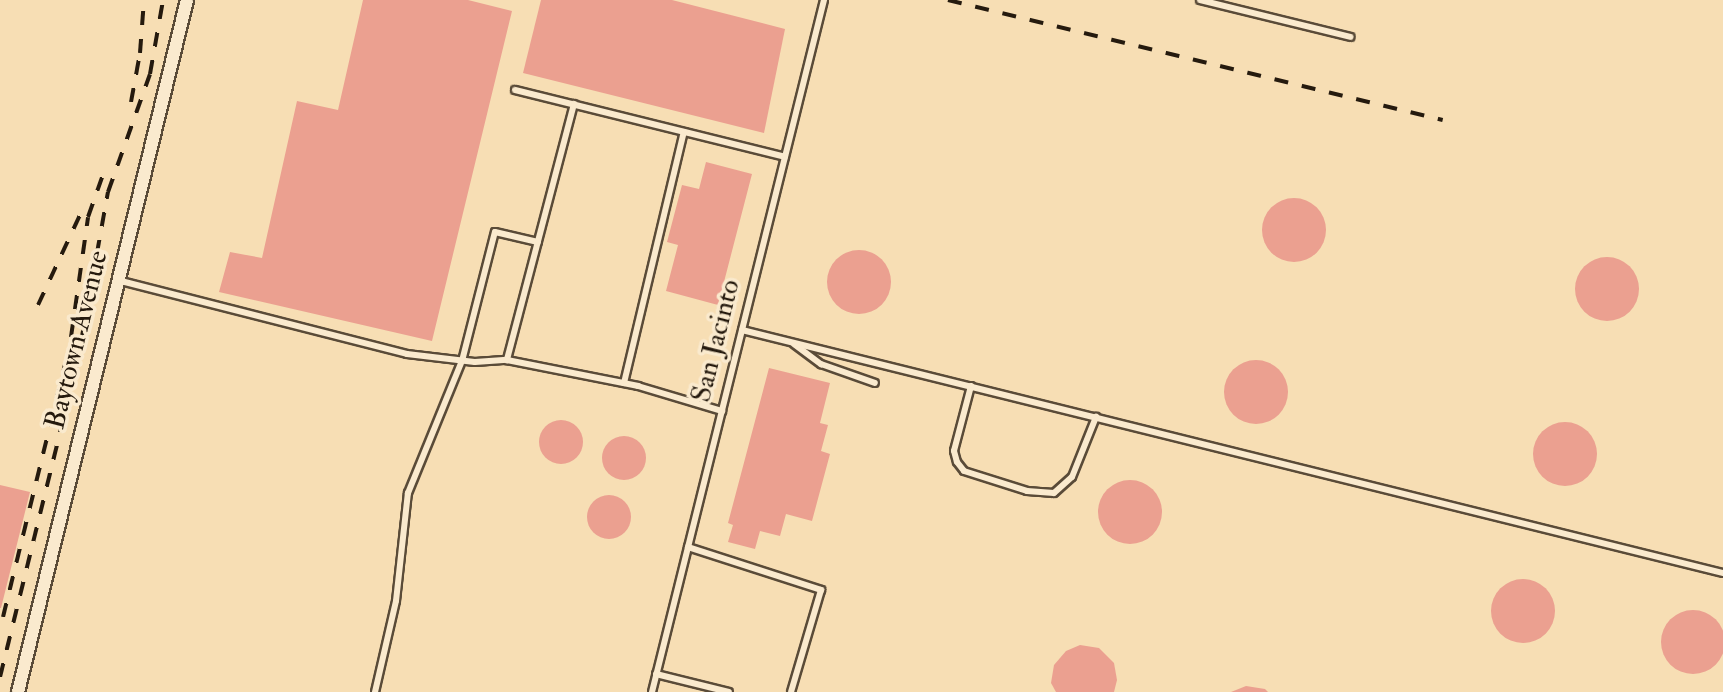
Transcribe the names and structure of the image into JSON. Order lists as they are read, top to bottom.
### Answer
{
  "streets": {
    "street": ["Baytown Avenue"],
    "lane": ["San Jacinto"]
  }
}
